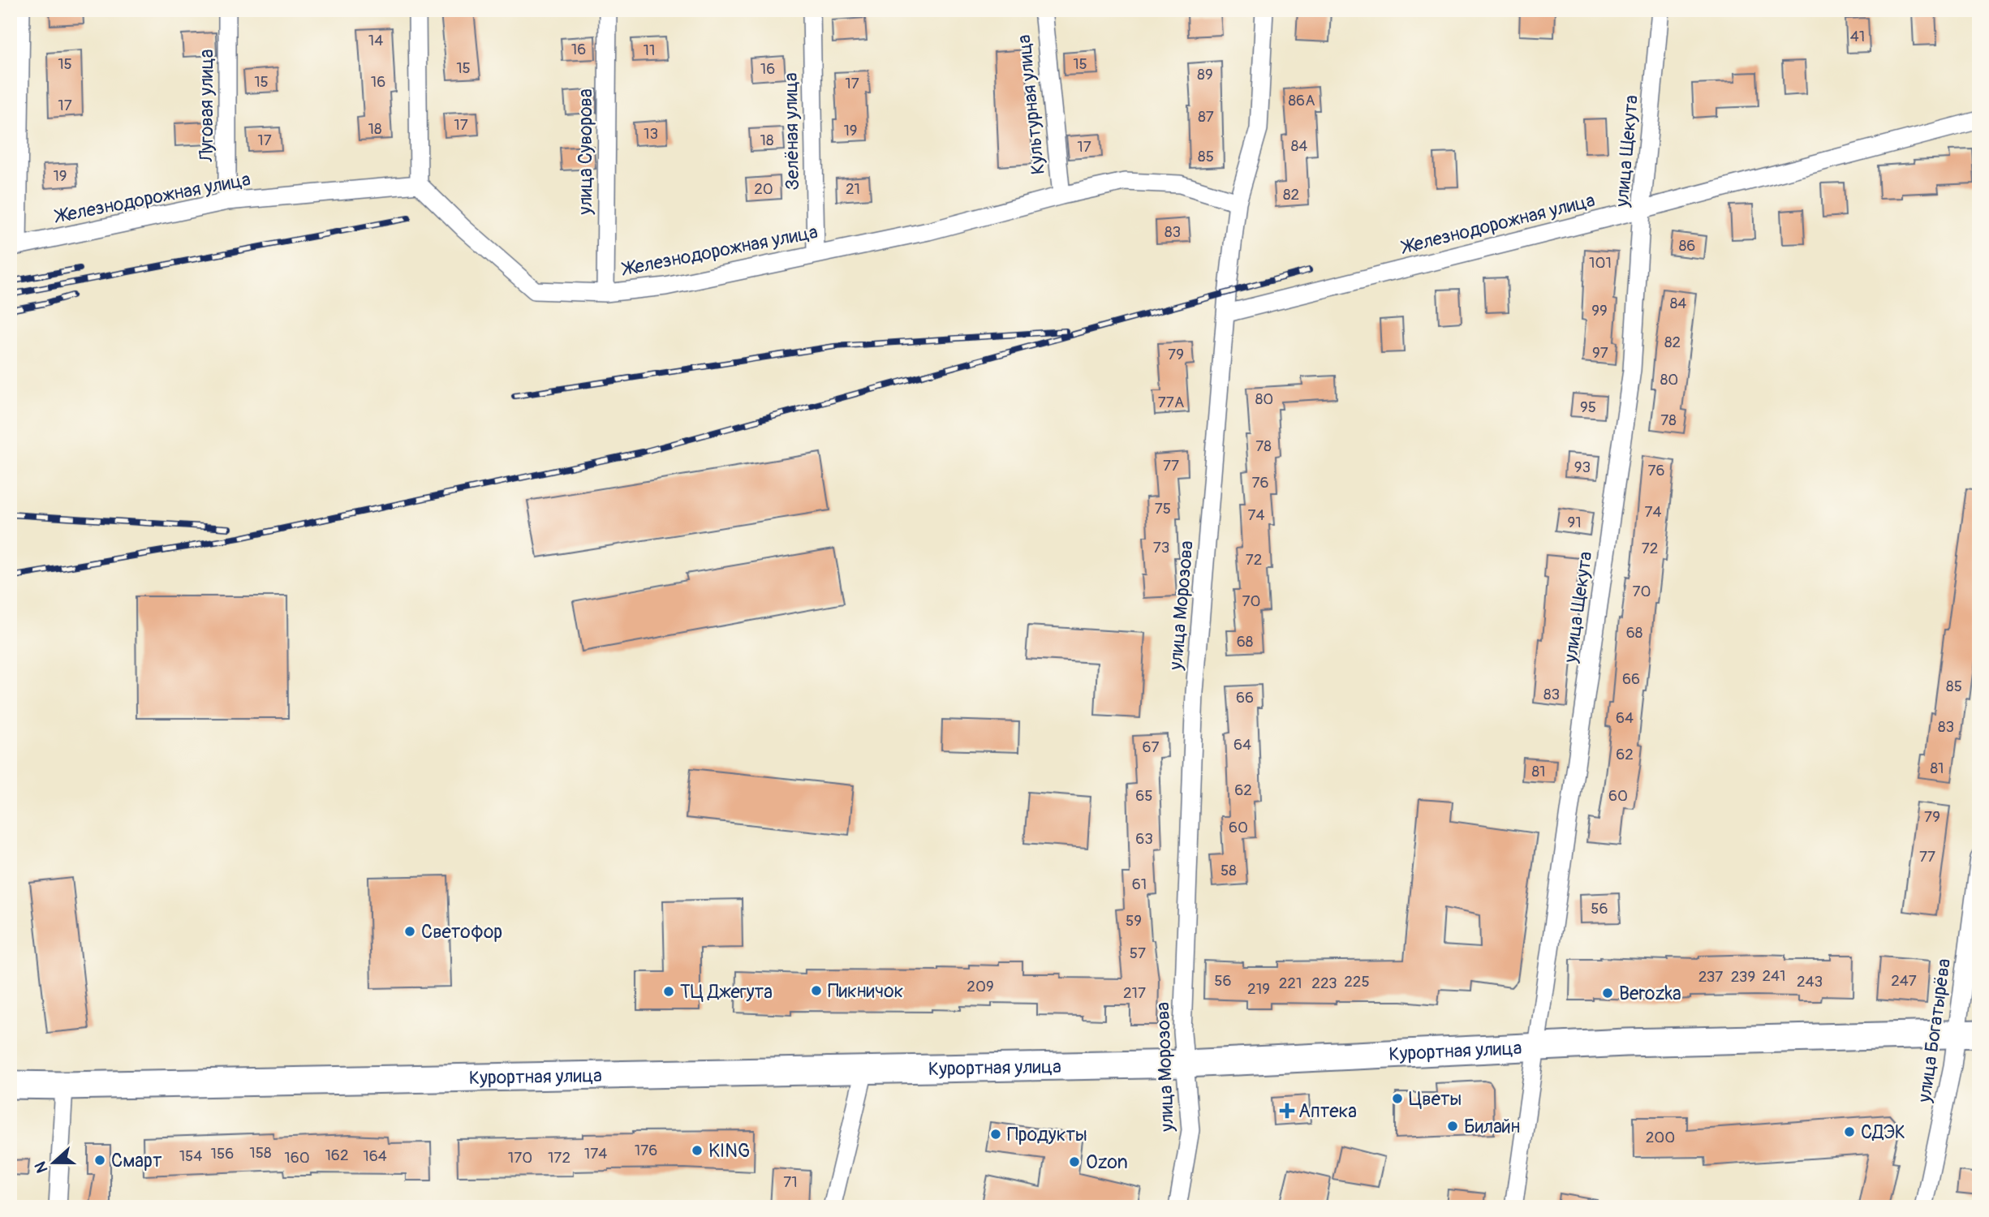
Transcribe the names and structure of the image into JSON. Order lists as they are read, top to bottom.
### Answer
{
  "streets": {
    "main road": ["Курортная улица"],
    "street": [
      "Культурная улица",
      "Луговая улица",
      "Зелёная улица",
      "улица Щекута",
      "улица Суворова",
      "Железнодорожная улица",
      "улица Морозова",
      "улица Богатырёва"
    ]
  },
  "crossings": [
    ["Культурная улица", "Железнодорожная улица"],
    ["Луговая улица", "Железнодорожная улица"],
    ["Зелёная улица", "Железнодорожная улица"],
    ["улица Щекута", "Железнодорожная улица"],
    ["улица Щекута", "Курортная улица"],
    ["улица Суворова", "Железнодорожная улица"],
    ["Железнодорожная улица", "улица Морозова"],
    ["улица Морозова", "Курортная улица"],
    ["улица Богатырёва", "Курортная улица"]
  ],
  "places": {
    "other": [
      "Светофор",
      "Пикничок",
      "ТЦ Джегута",
      "Berozka",
      "Цветы",
      "Билайн",
      "СДЭК",
      "Продукты",
      "KING",
      "Смарт",
      "Ozon"
    ],
    "health": ["Аптека"]
  },
  "house_numbers": [
    "41",
    "14",
    "16",
    "11",
    "15",
    "15",
    "15",
    "16",
    "89",
    "15",
    "16",
    "17",
    "86А",
    "17",
    "87",
    "17",
    "18",
    "19",
    "13",
    "17",
    "18",
    "84",
    "17",
    "85",
    "19",
    "20",
    "21",
    "82",
    "83",
    "86",
    "101",
    "84",
    "99",
    "82",
    "97",
    "79",
    "80",
    "80",
    "77А",
    "95",
    "78",
    "78",
    "77",
    "93",
    "76",
    "76",
    "75",
    "74",
    "74",
    "91",
    "73",
    "72",
    "72",
    "70",
    "70",
    "68",
    "68",
    "66",
    "85",
    "83",
    "66",
    "64",
    "83",
    "64",
    "67",
    "62",
    "81",
    "81",
    "62",
    "65",
    "60",
    "79",
    "60",
    "63",
    "77",
    "58",
    "61",
    "56",
    "59",
    "57",
    "241",
    "237",
    "239",
    "56",
    "247",
    "225",
    "243",
    "221",
    "223",
    "209",
    "219",
    "217",
    "200",
    "176",
    "158",
    "156",
    "174",
    "162",
    "154",
    "164",
    "160",
    "170",
    "172",
    "71"
  ],
  "north": "left"
}
